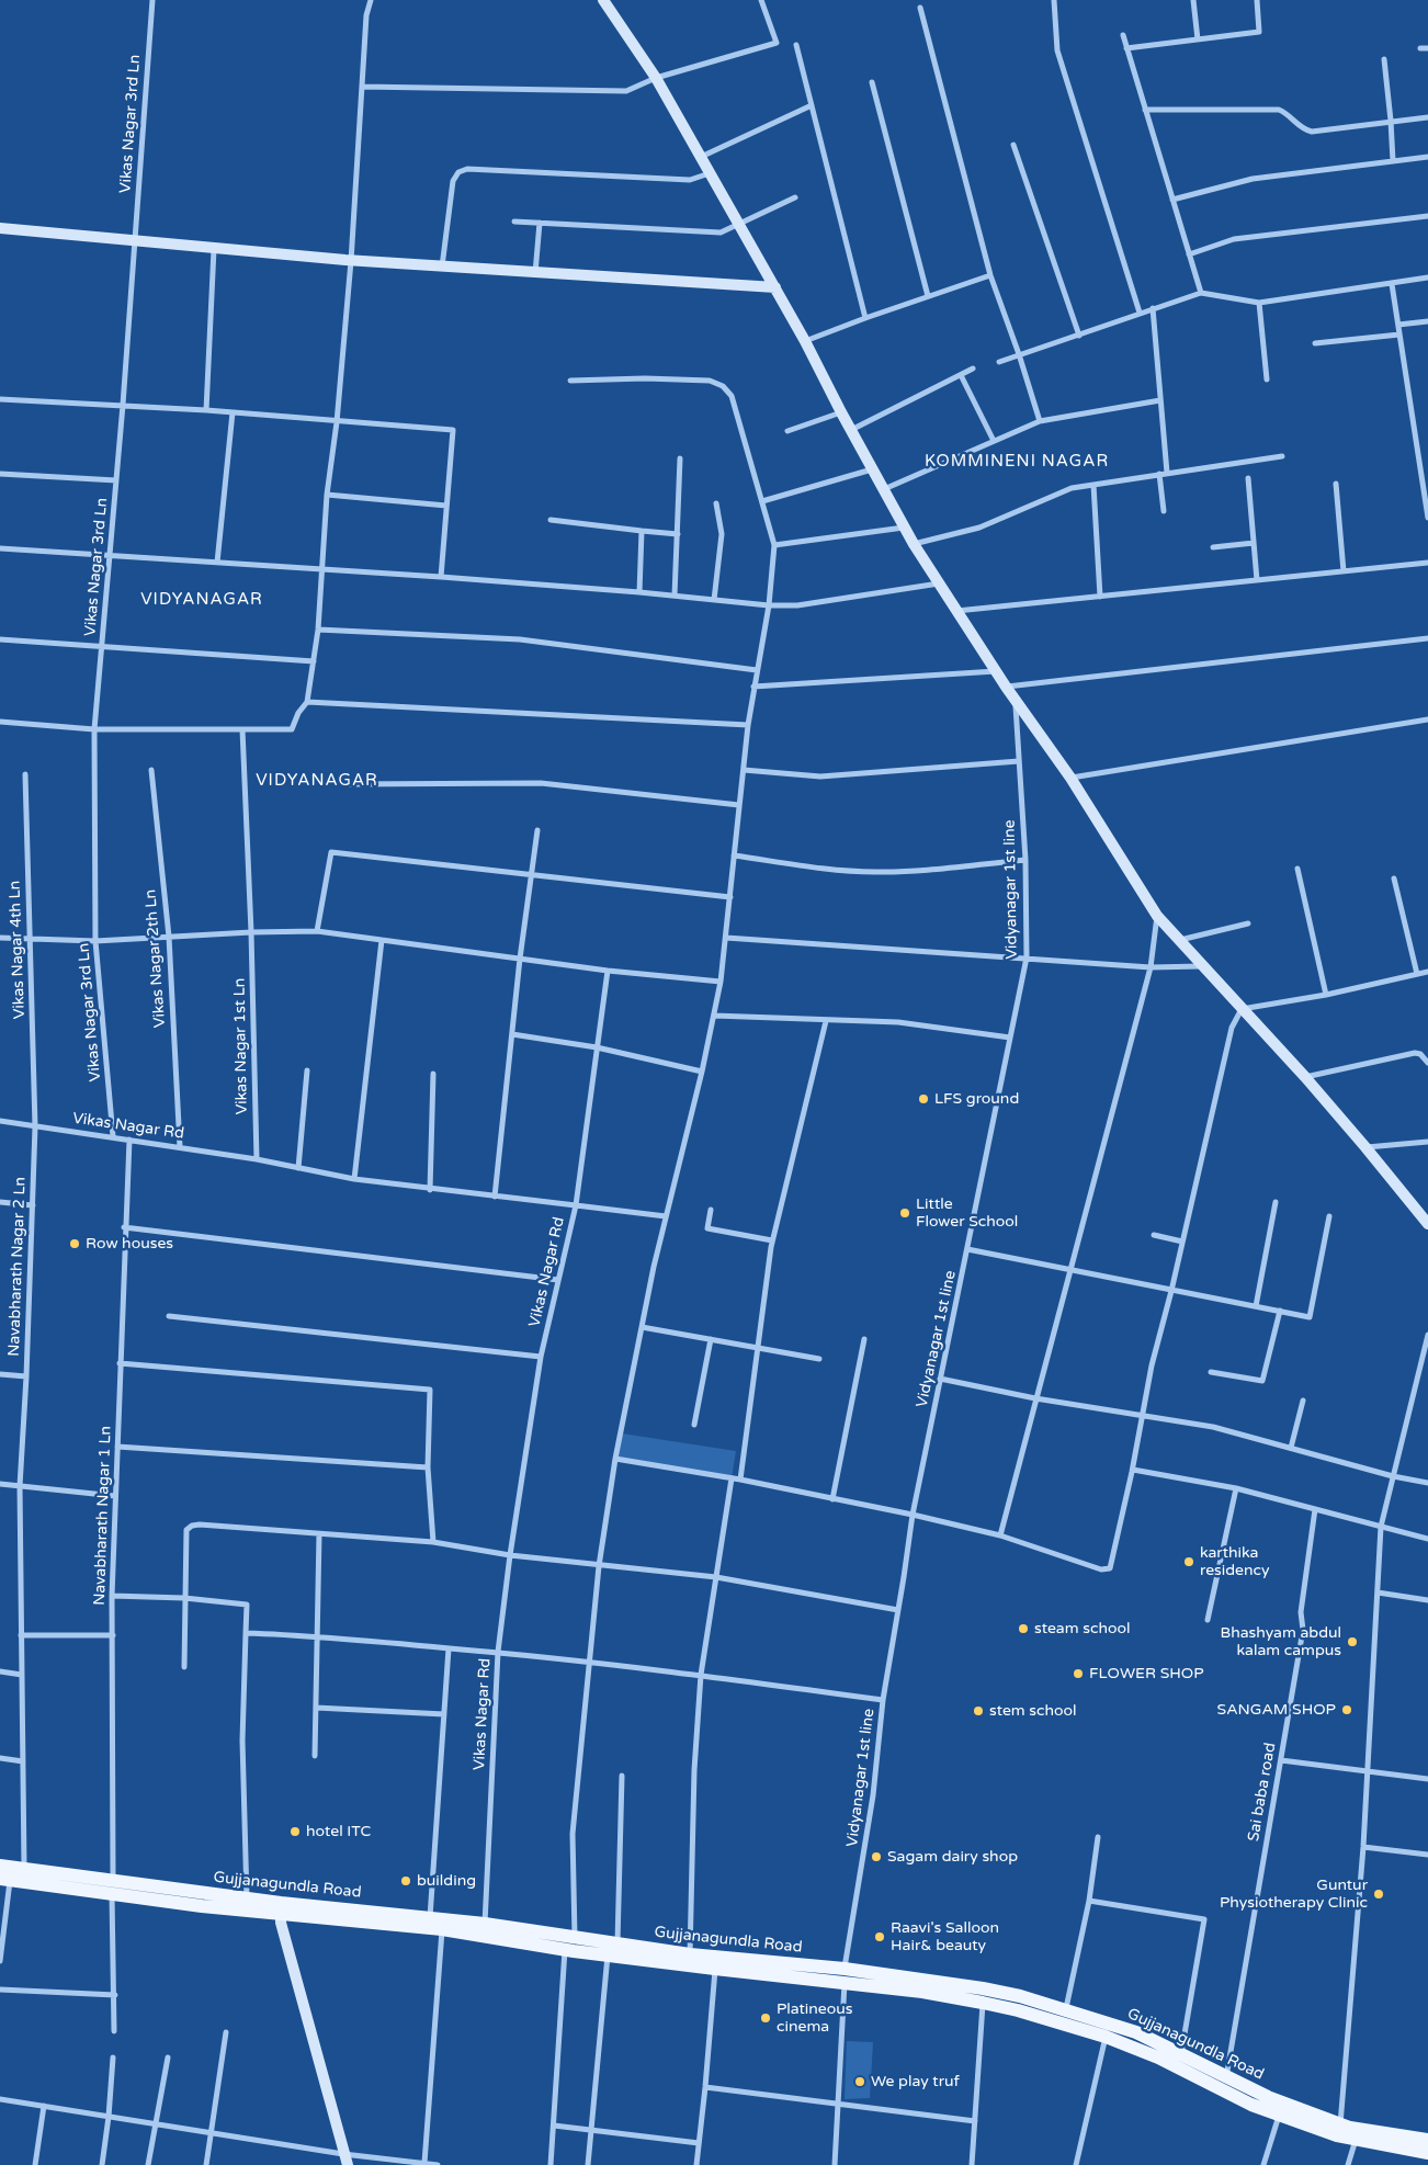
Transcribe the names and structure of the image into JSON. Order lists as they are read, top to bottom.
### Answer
{
  "streets": {
    "main road": ["Gujjanagundla Road"],
    "street": [
      "Vikas Nagar 3rd Ln",
      "Vidyanagar 1st line",
      "Vikas Nagar 4th Ln",
      "Vikas Nagar 2th Ln",
      "Vikas Nagar 1st Ln",
      "Vikas Nagar Rd",
      "Navabharath Nagar 2 Ln",
      "Navabharath Nagar 1 Ln",
      "Sai baba road"
    ]
  },
  "crossings": [
    ["Vikas Nagar 3rd Ln", "Vikas Nagar Rd"],
    ["Vidyanagar 1st line", "Gujjanagundla Road"],
    ["Vikas Nagar 4th Ln", "Vikas Nagar Rd"],
    ["Vikas Nagar 4th Ln", "Navabharath Nagar 2 Ln"],
    ["Vikas Nagar 2th Ln", "Vikas Nagar Rd"],
    ["Vikas Nagar 1st Ln", "Vikas Nagar Rd"],
    ["Vikas Nagar Rd", "Navabharath Nagar 2 Ln"],
    ["Vikas Nagar Rd", "Navabharath Nagar 1 Ln"],
    ["Vikas Nagar Rd", "Gujjanagundla Road"],
    ["Navabharath Nagar 2 Ln", "Gujjanagundla Road"],
    ["Navabharath Nagar 1 Ln", "Gujjanagundla Road"],
    ["Sai baba road", "Gujjanagundla Road"]
  ],
  "districts": ["KOMMINENI NAGAR", "VIDYANAGAR", "VIDYANAGAR"],
  "places": [
    "LFS ground",
    "Little Flower School",
    "Row houses",
    "karthika residency",
    "steam school",
    "Bhashyam abdul kalam campus",
    "FLOWER SHOP",
    "SANGAM SHOP",
    "stem school",
    "hotel ITC",
    "Sagam dairy shop",
    "building",
    "Guntur Physiotherapy Clinic",
    "Raavi's Salloon Hair& beauty",
    "Platineous cinema",
    "We play truf"
  ]
}
